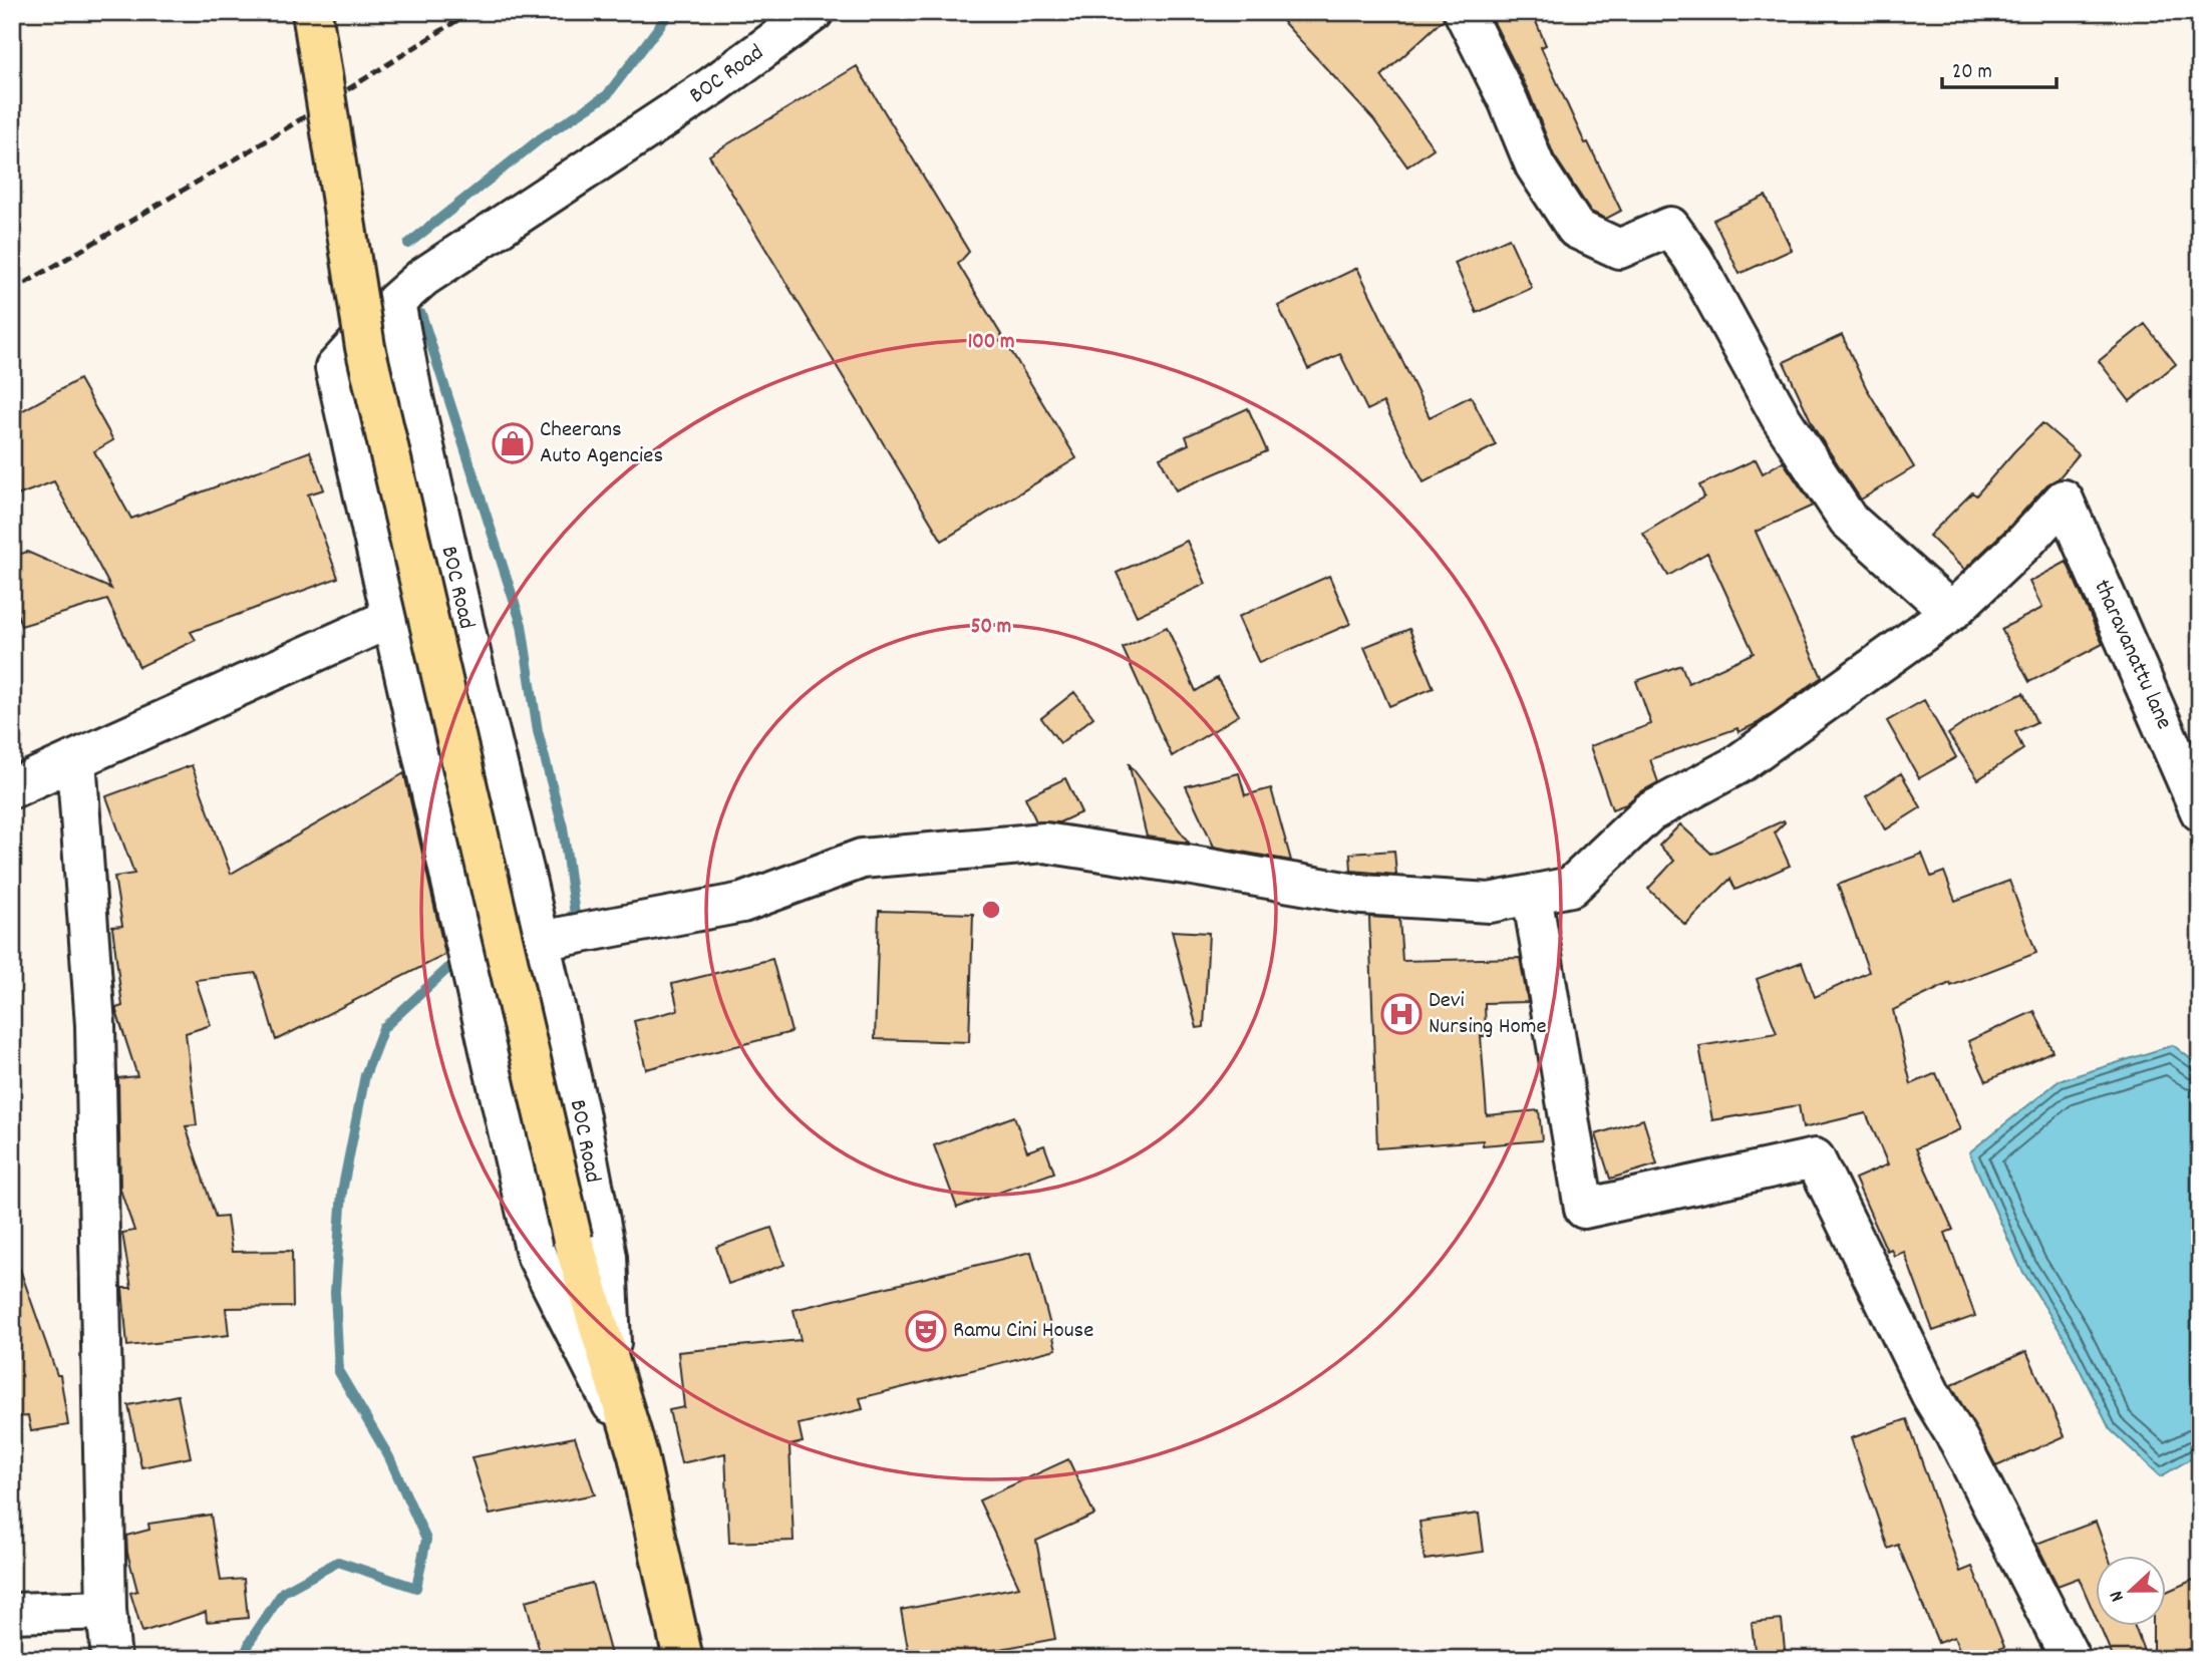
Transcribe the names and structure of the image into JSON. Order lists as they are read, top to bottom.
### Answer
{
  "streets": {
    "street": ["BOC Road", "tharavanattu lane"]
  },
  "places": {
    "shop": ["Cheerans Auto Agencies"],
    "hospital": ["Devi Nursing Home"],
    "theatre": ["Ramu Cini House"]
  },
  "scale_bar": "20 m",
  "north": "left",
  "rings": ["100 m", "50 m"]
}
